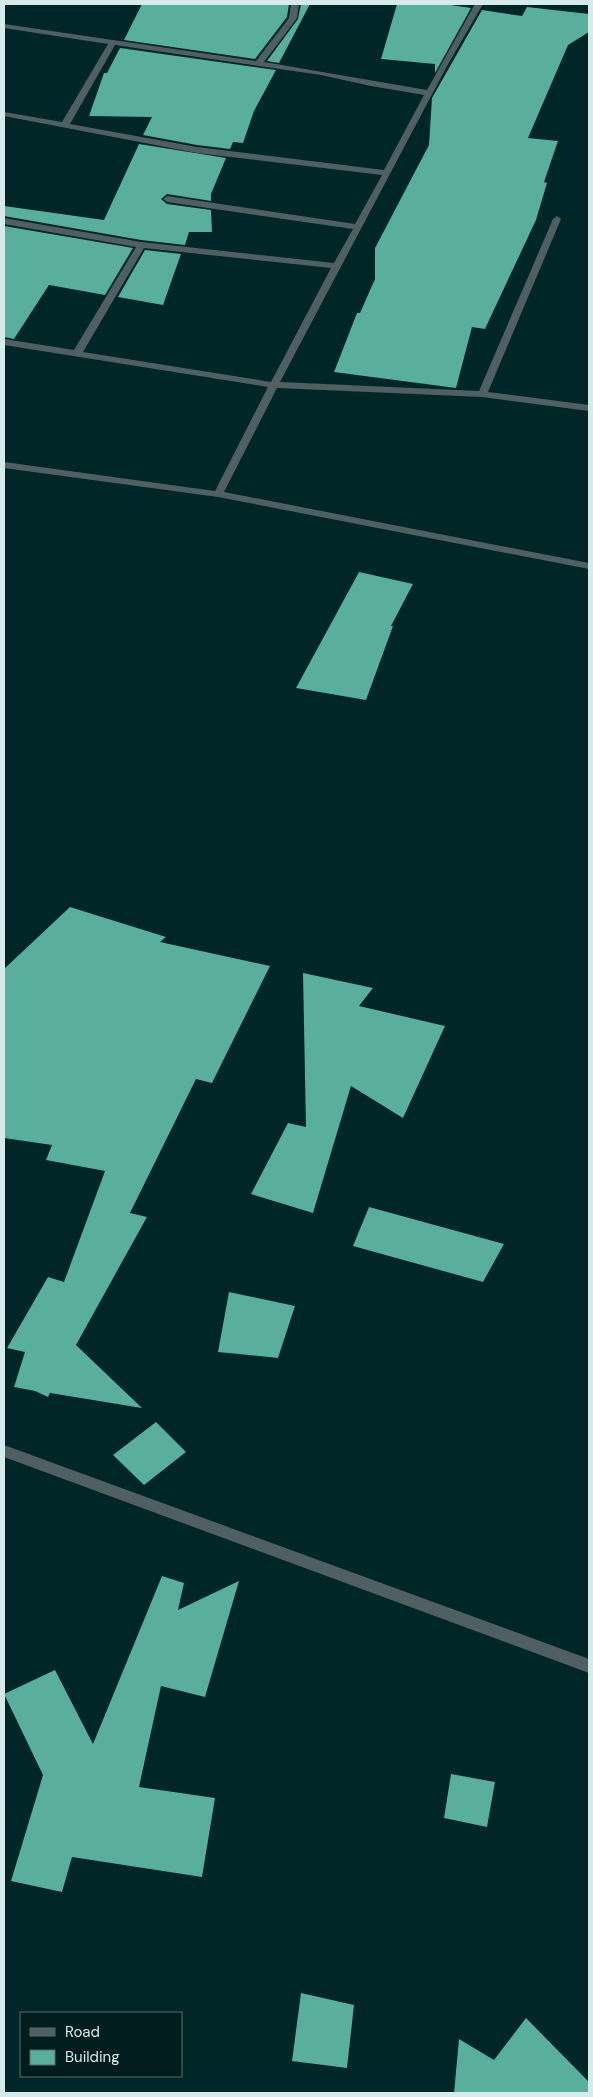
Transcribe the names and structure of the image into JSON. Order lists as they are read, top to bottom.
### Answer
{
  "legend": ["Road", "Building"]
}
